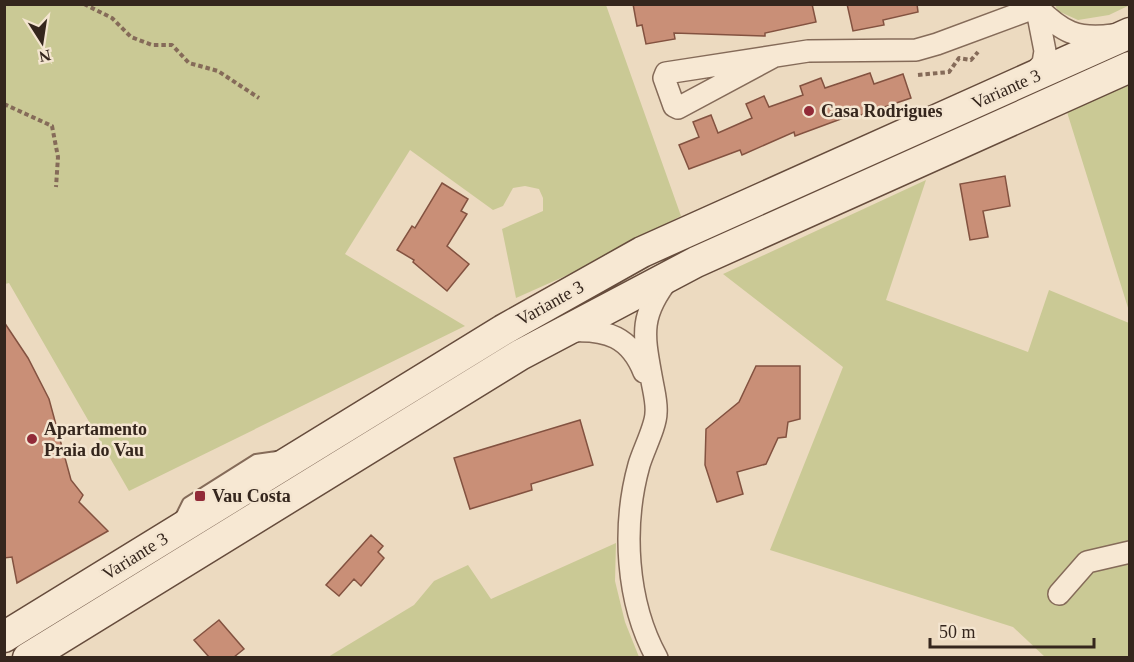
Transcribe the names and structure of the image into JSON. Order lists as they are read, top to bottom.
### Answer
{
  "streets": {
    "main road": ["Variante 3"]
  },
  "places": {
    "other": ["Casa Rodrigues", "Apartamento Praia do Vau"],
    "transit": ["Vau Costa"]
  },
  "scale_bar": "50 m",
  "north": "bottom"
}
